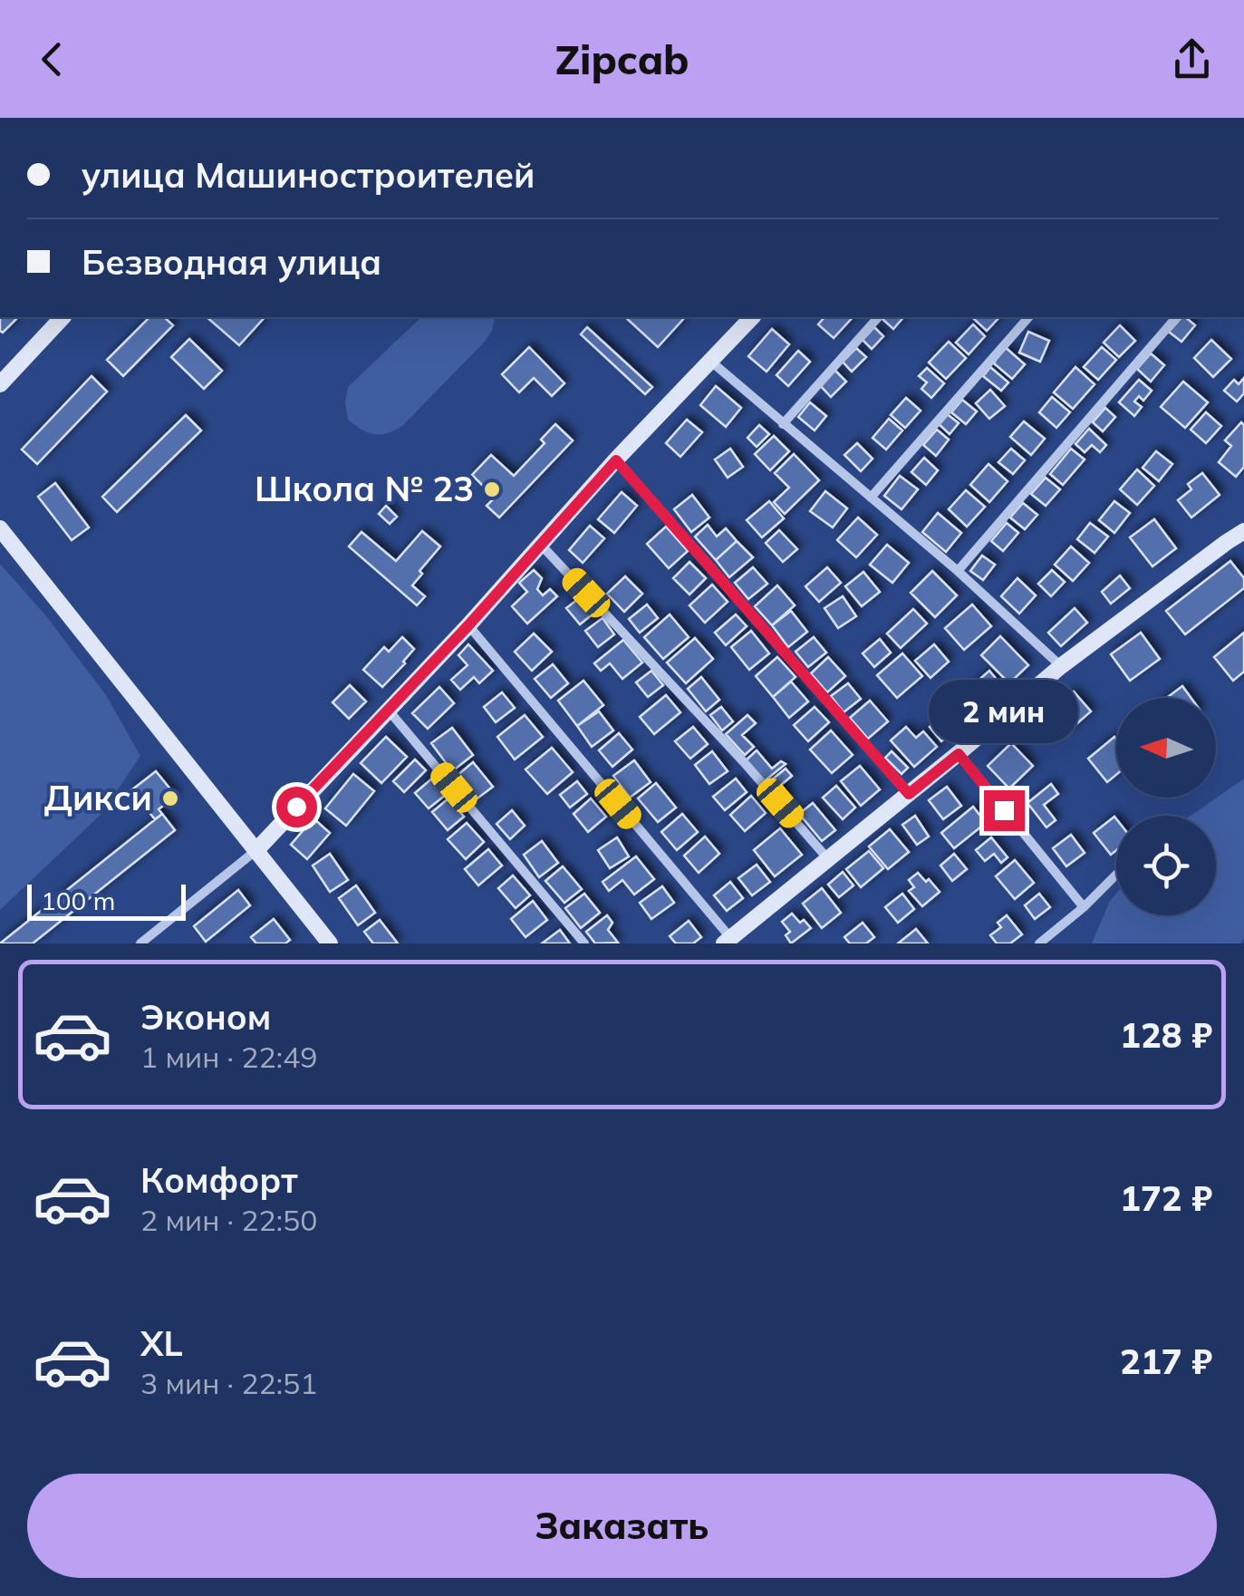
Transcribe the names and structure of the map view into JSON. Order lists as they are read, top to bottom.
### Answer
{
  "places": ["Школа № 23", "Дикси"],
  "scale_bar": "100 m",
  "north": "left",
  "page": {
    "header": "Zipcab",
    "banner": ["улица Машиностроителей", "Безводная улица"],
    "bubble": "2 мин",
    "scale": "100 m",
    "list": [
      {
        "name": "Эконом",
        "note": "1 мин · 22:49",
        "value": "128 ₽"
      },
      {
        "name": "Комфорт",
        "note": "2 мин · 22:50",
        "value": "172 ₽"
      },
      {
        "name": "XL",
        "note": "3 мин · 22:51",
        "value": "217 ₽"
      }
    ],
    "buttons": "Заказать"
  }
}
